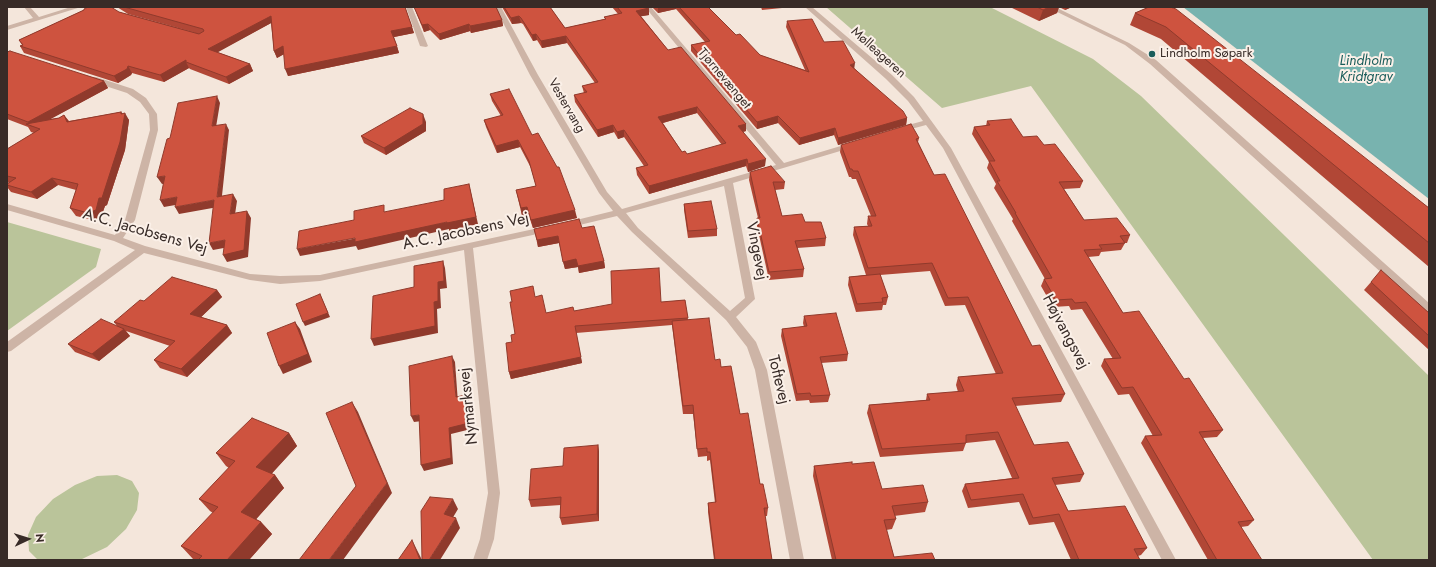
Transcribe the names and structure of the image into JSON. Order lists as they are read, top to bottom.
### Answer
{
  "streets": {
    "street": [
      "Mølleageren",
      "Tjørnevænget",
      "Vestervang",
      "A.C. Jacobsens Vej",
      "Vingevej",
      "Højvangsvej",
      "Toftevej",
      "Nymarksvej"
    ]
  },
  "crossings": [
    ["Mølleageren", "Højvangsvej"],
    ["Tjørnevænget", "A.C. Jacobsens Vej"],
    ["Vestervang", "A.C. Jacobsens Vej"],
    ["Vestervang", "Toftevej"],
    ["A.C. Jacobsens Vej", "Vingevej"],
    ["A.C. Jacobsens Vej", "Toftevej"],
    ["A.C. Jacobsens Vej", "Nymarksvej"],
    ["Vingevej", "Toftevej"]
  ],
  "water": ["Lindholm Kridtgrav"],
  "places": ["Lindholm Søpark"],
  "north": "right"
}
